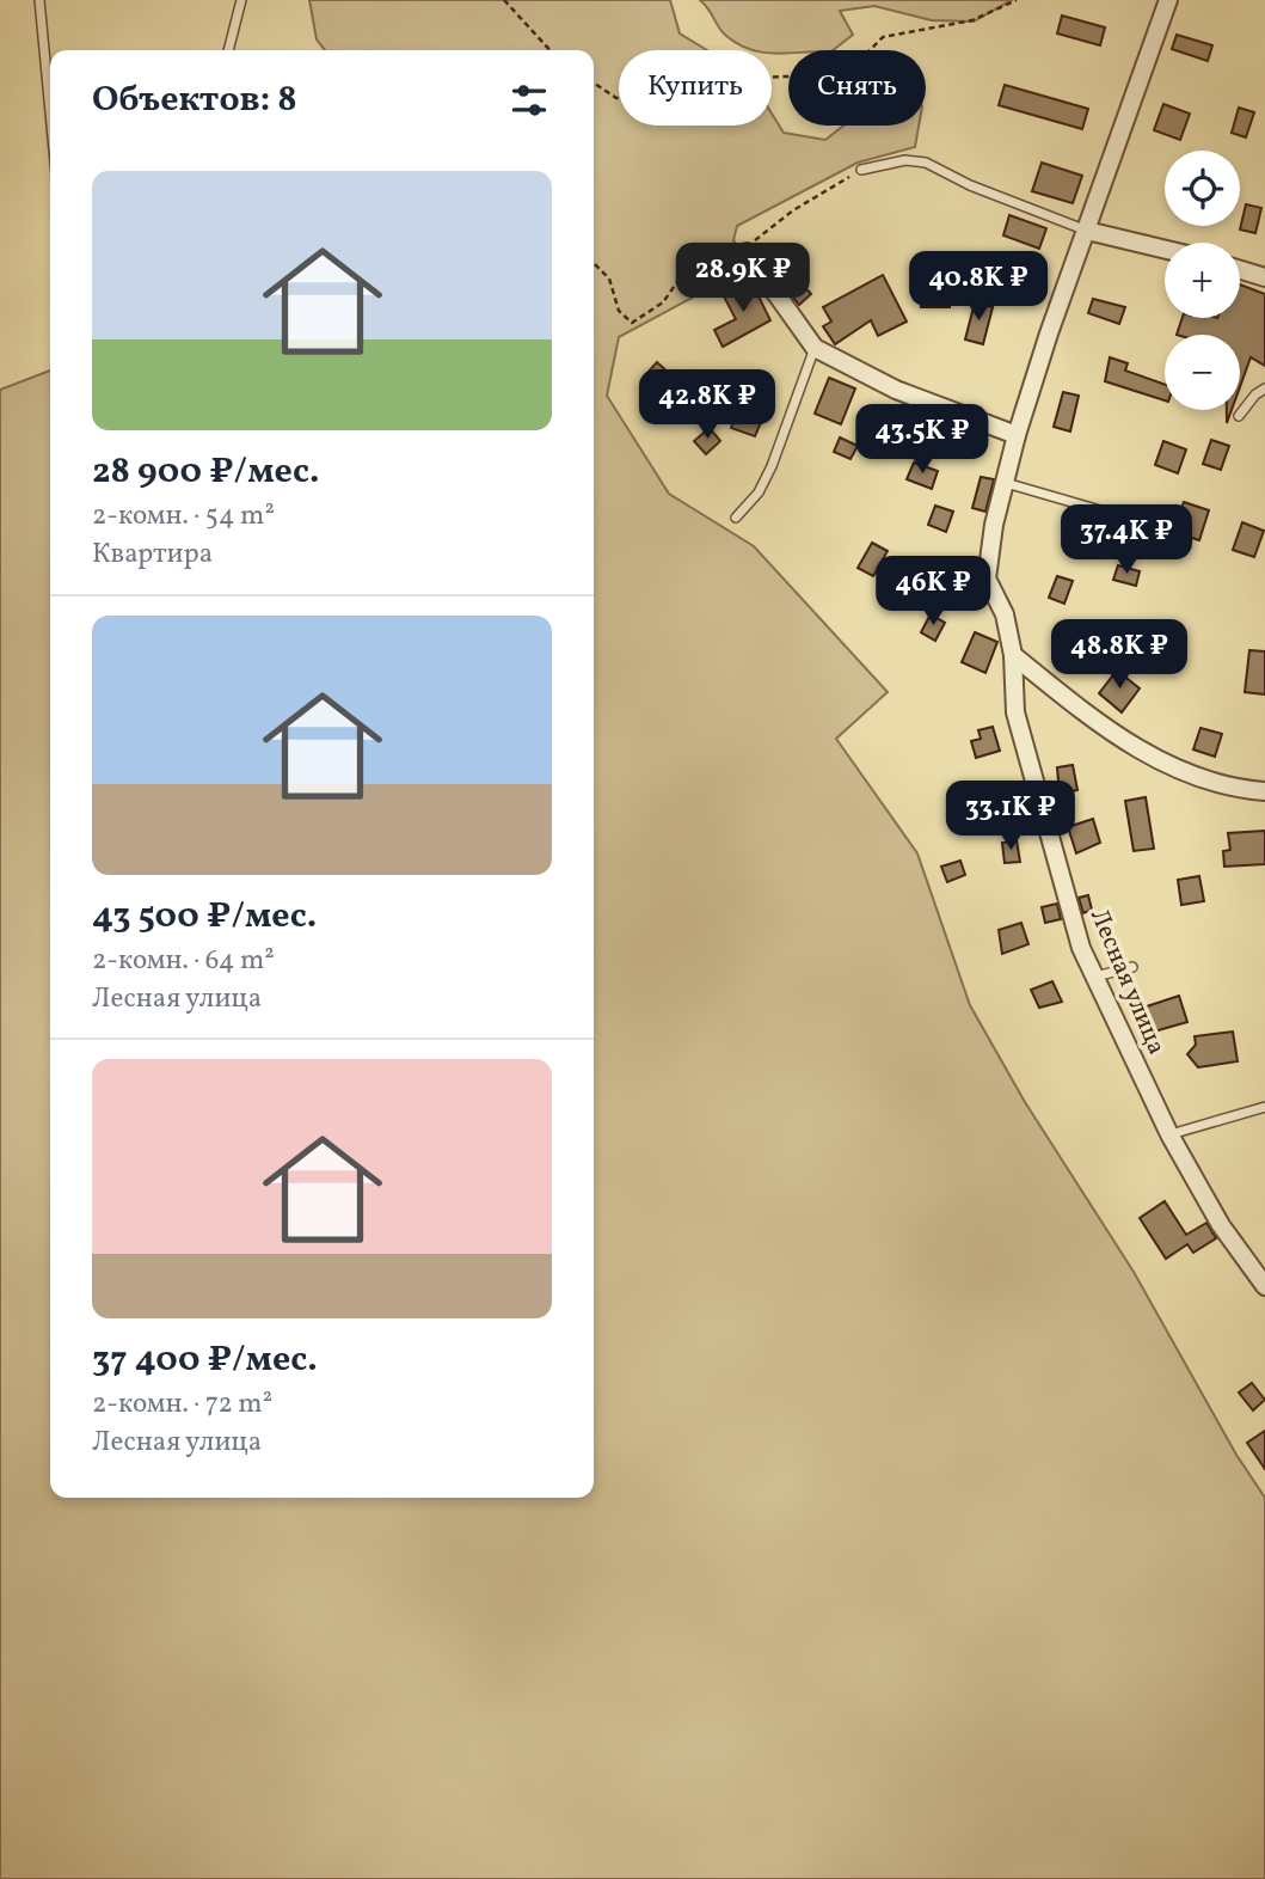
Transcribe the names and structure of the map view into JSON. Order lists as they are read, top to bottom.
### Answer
{
  "streets": {
    "street": ["Лесная улица"]
  },
  "page": {
    "chip": ["Купить", "Снять"],
    "heading": "Объектов: 8",
    "map_buttons": ["+", "−"],
    "list": [
      {
        "name": "28 900 ₽/мес.",
        "note": "2-комн. · 54 m² · Квартира"
      },
      {
        "name": "43 500 ₽/мес.",
        "note": "2-комн. · 64 m² · Лесная улица"
      },
      {
        "name": "37 400 ₽/мес.",
        "note": "2-комн. · 72 m² · Лесная улица"
      }
    ],
    "price": [
      "28.9K ₽",
      "40.8K ₽",
      "42.8K ₽",
      "43.5K ₽",
      "37.4K ₽",
      "46K ₽",
      "48.8K ₽",
      "33.1K ₽"
    ]
  }
}
